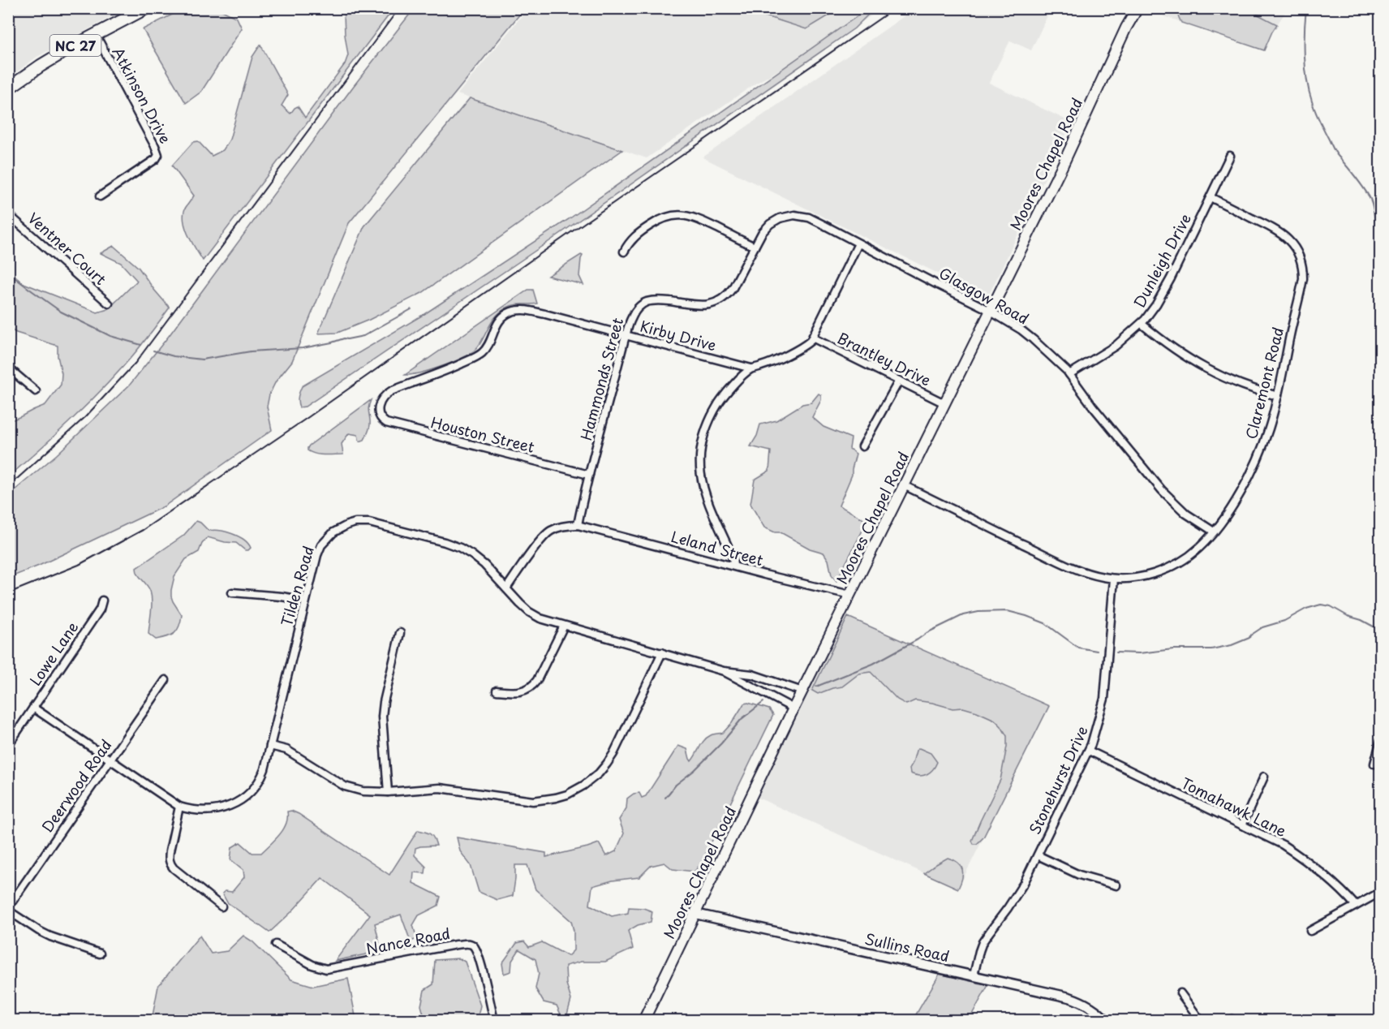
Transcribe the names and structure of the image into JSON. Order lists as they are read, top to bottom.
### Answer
{
  "streets": {
    "main road": ["NC 27", "Moores Chapel Road"],
    "street": [
      "Atkinson Drive",
      "Ventner Court",
      "Dunleigh Drive",
      "Glasgow Road",
      "Kirby Drive",
      "Brantley Drive",
      "Hammonds Street",
      "Claremont Road",
      "Houston Street",
      "Leland Street",
      "Tilden Road",
      "Lowe Lane",
      "Stonehurst Drive",
      "Deerwood Road",
      "Tomahawk Lane",
      "Nance Road",
      "Sullins Road"
    ]
  },
  "crossings": [
    ["NC 27", "Atkinson Drive"],
    ["Moores Chapel Road", "Glasgow Road"],
    ["Moores Chapel Road", "Brantley Drive"],
    ["Moores Chapel Road", "Claremont Road"],
    ["Moores Chapel Road", "Leland Street"],
    ["Moores Chapel Road", "Tilden Road"],
    ["Moores Chapel Road", "Sullins Road"],
    ["Dunleigh Drive", "Glasgow Road"],
    ["Dunleigh Drive", "Claremont Road"],
    ["Glasgow Road", "Hammonds Street"],
    ["Glasgow Road", "Claremont Road"],
    ["Kirby Drive", "Hammonds Street"],
    ["Kirby Drive", "Houston Street"],
    ["Hammonds Street", "Houston Street"],
    ["Hammonds Street", "Leland Street"],
    ["Claremont Road", "Stonehurst Drive"],
    ["Tilden Road", "Lowe Lane"],
    ["Tilden Road", "Deerwood Road"],
    ["Stonehurst Drive", "Tomahawk Lane"],
    ["Stonehurst Drive", "Sullins Road"]
  ]
}
